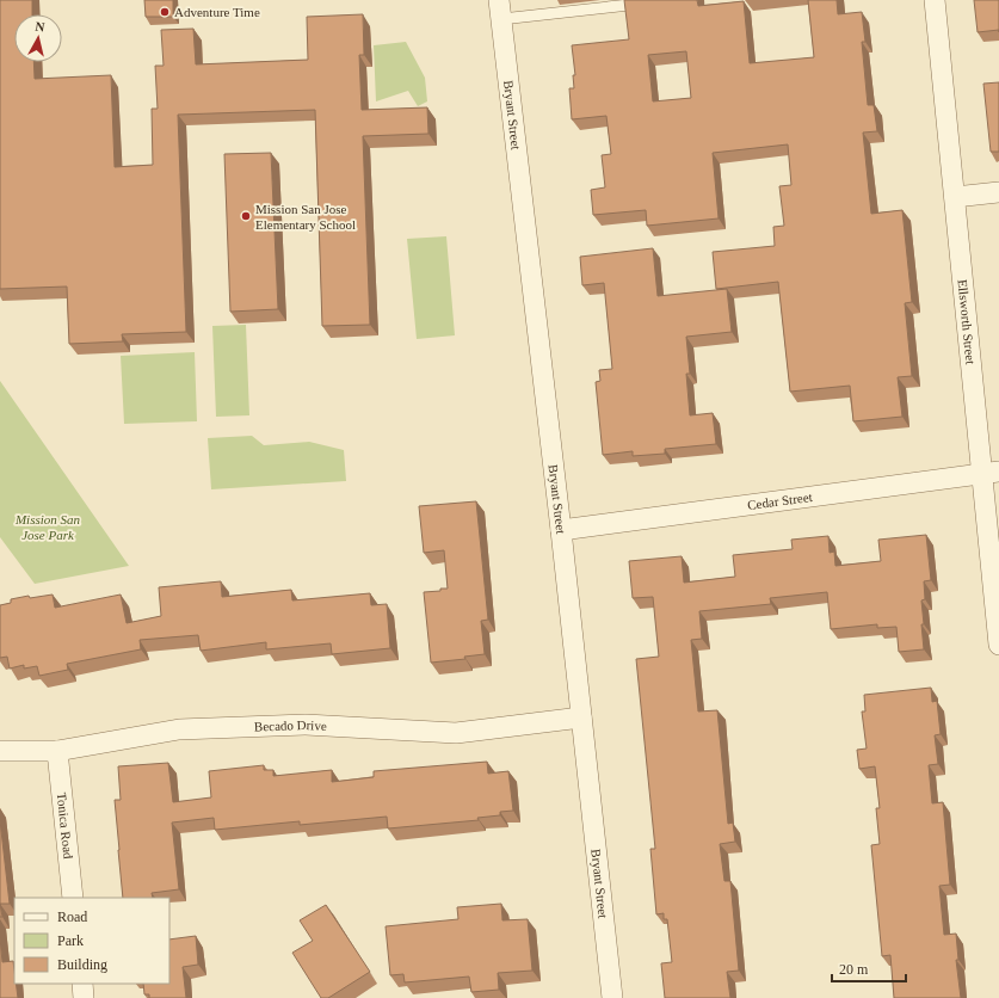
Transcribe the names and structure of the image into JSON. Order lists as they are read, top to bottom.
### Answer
{
  "streets": {
    "street": [
      "Bryant Street",
      "Ellsworth Street",
      "Cedar Street",
      "Becado Drive",
      "Tonica Road"
    ]
  },
  "crossings": [
    ["Bryant Street", "Cedar Street"],
    ["Bryant Street", "Becado Drive"],
    ["Ellsworth Street", "Cedar Street"],
    ["Becado Drive", "Tonica Road"]
  ],
  "parks": ["Mission San Jose Park"],
  "places": ["Adventure Time", "Mission San Jose Elementary School"],
  "legend": ["Road", "Park", "Building"],
  "scale_bar": "20 m",
  "north": "top"
}
